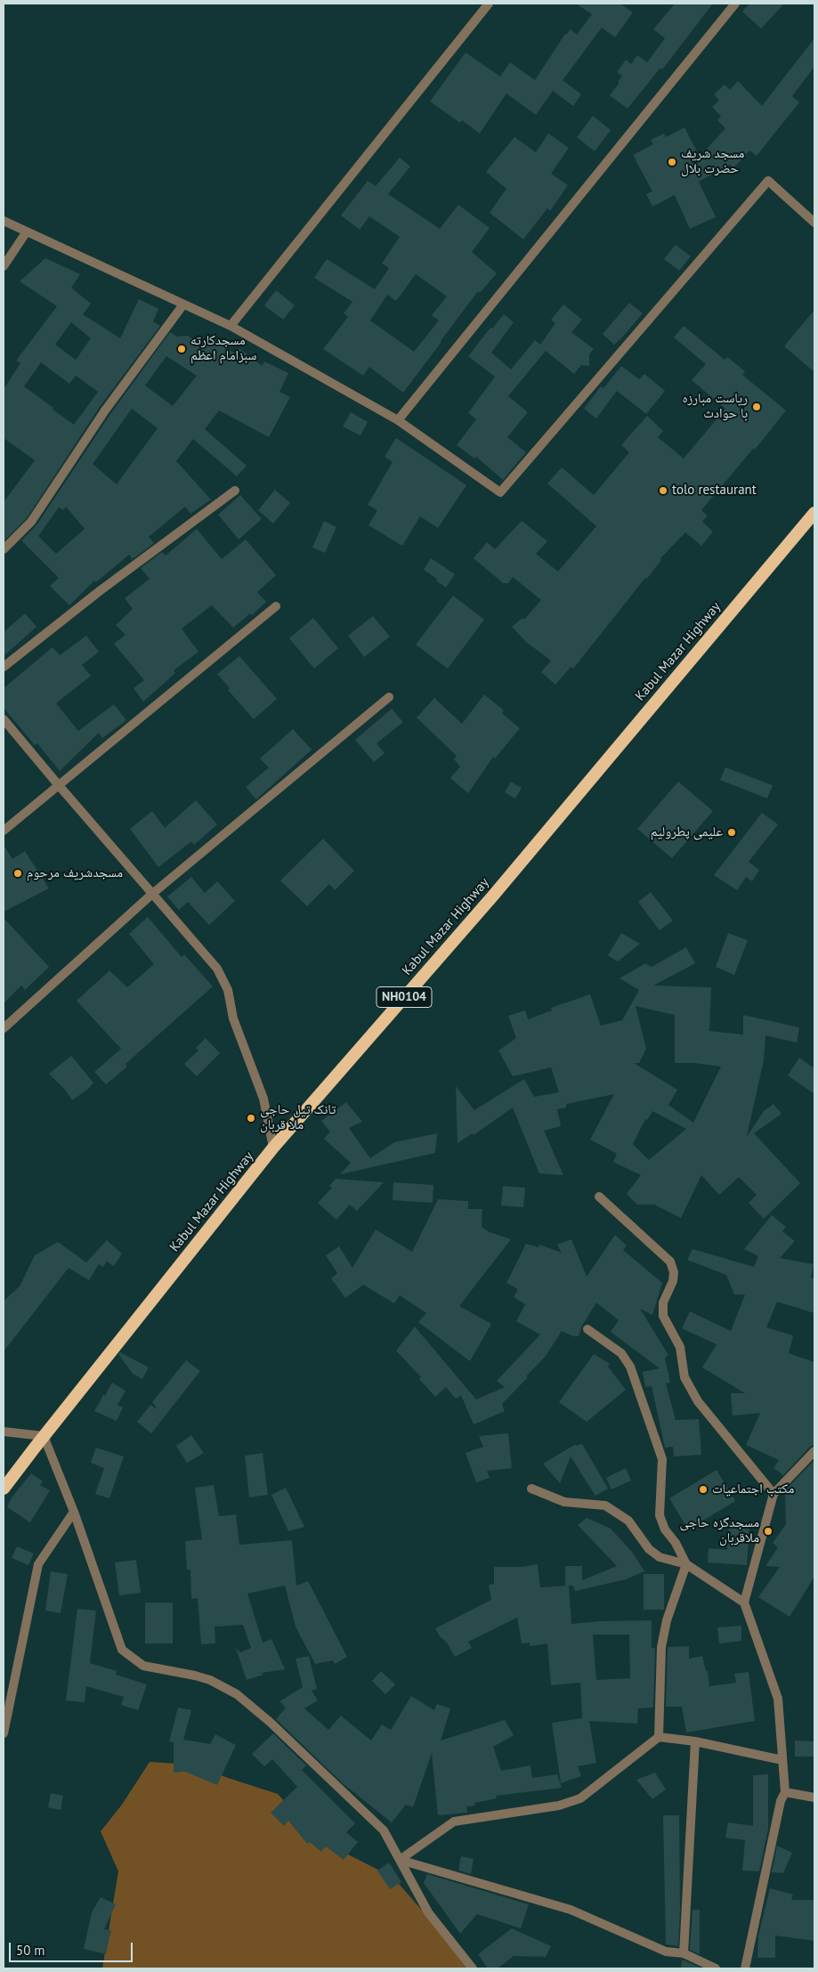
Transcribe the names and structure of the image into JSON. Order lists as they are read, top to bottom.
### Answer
{
  "streets": {
    "highway": ["Kabul Mazar Highway", "NH0104"]
  },
  "places": [
    "مسجد شریف حضرت بلال",
    "مسجدکارته سبزامام اعظم",
    "ریاست مبارزه با حوادث",
    "tolo restaurant",
    "علیمی پطرولیم",
    "مسجدشریف مرحوم",
    "تانک تیل حاجی ملا قربان",
    "مکتب اجتماعیات",
    "مسجدگزه حاجی ملاقربان"
  ],
  "scale_bar": "50 m"
}
